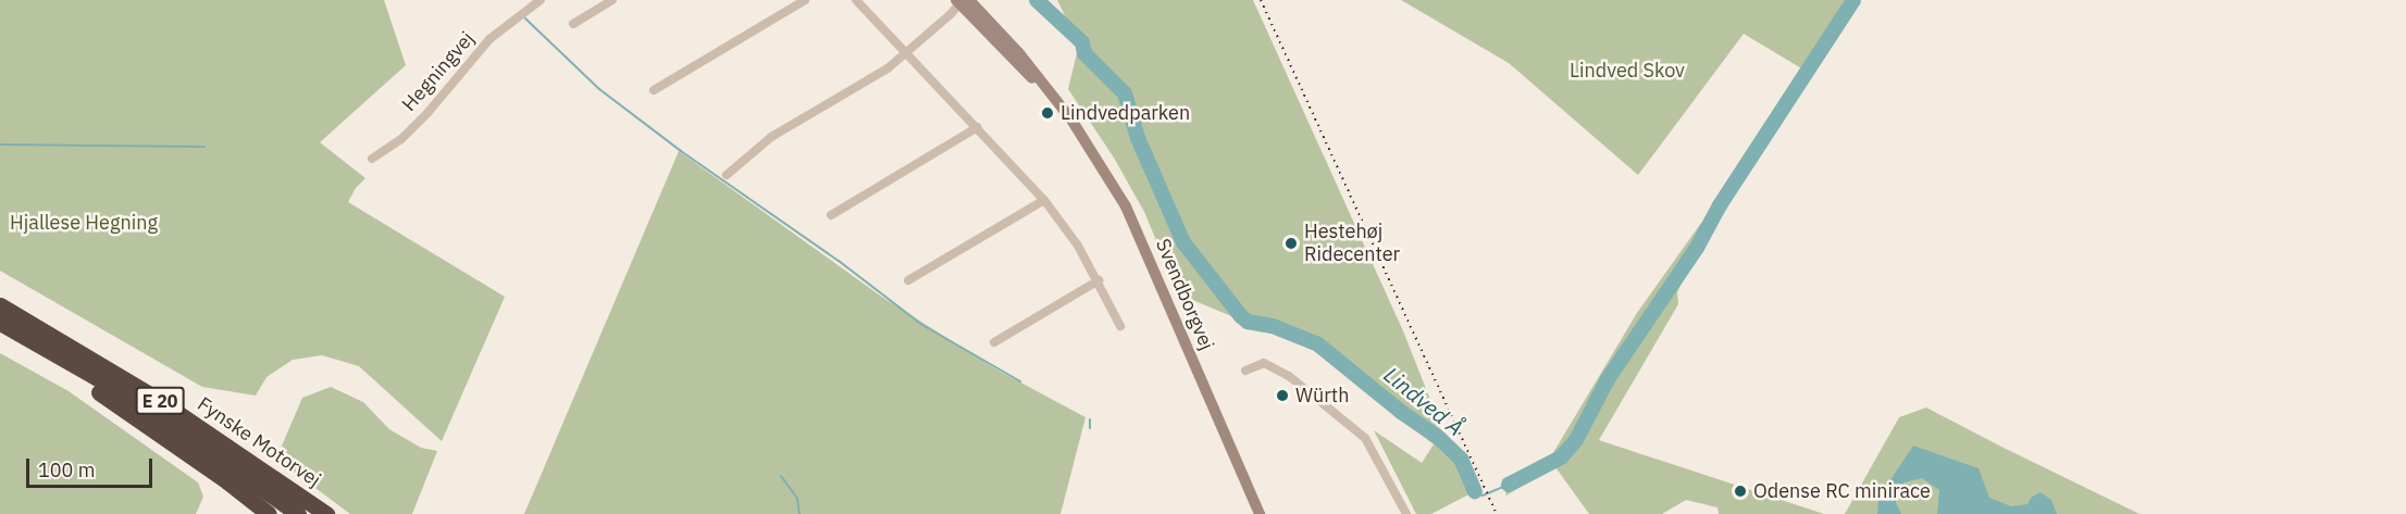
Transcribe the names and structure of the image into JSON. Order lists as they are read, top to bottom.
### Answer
{
  "streets": {
    "highway": ["E 20", "Fynske Motorvej"],
    "main road": ["Svendborgvej"],
    "street": ["Hegningvej"]
  },
  "water": ["Lindved Å"],
  "parks": ["Lindved Skov", "Hjallese Hegning"],
  "places": [
    "Lindvedparken",
    "Hestehøj Ridecenter",
    "Würth",
    "Odense RC minirace"
  ],
  "scale_bar": "100 m"
}
